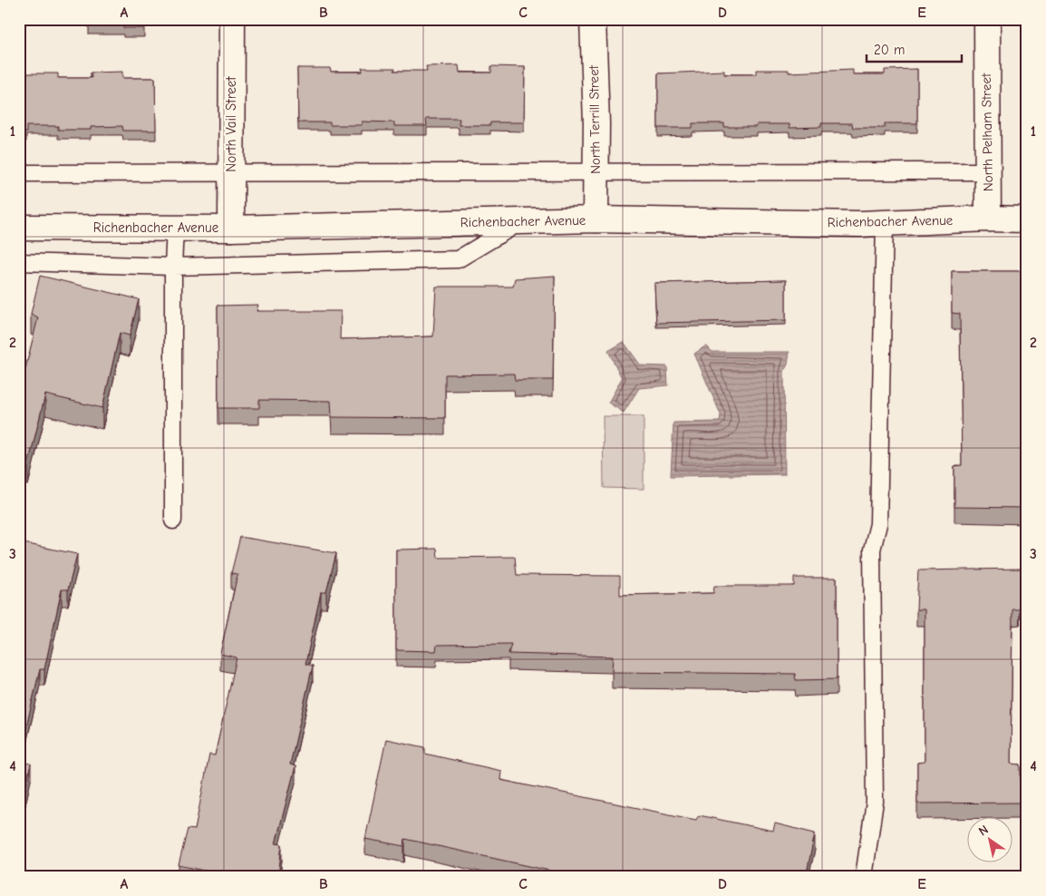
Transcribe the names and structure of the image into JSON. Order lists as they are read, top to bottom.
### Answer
{
  "streets": {
    "street": [
      "North Terrill Street",
      "North Vail Street",
      "North Pelham Street",
      "Richenbacher Avenue"
    ]
  },
  "crossings": [
    ["North Terrill Street", "Richenbacher Avenue"],
    ["North Vail Street", "Richenbacher Avenue"],
    ["North Pelham Street", "Richenbacher Avenue"]
  ],
  "scale_bar": "20 m",
  "north": "top left",
  "grid": {
    "columns": [
      "A",
      "B",
      "C",
      "D",
      "E"
    ],
    "rows": [
      "1",
      "2",
      "3",
      "4"
    ]
  }
}
